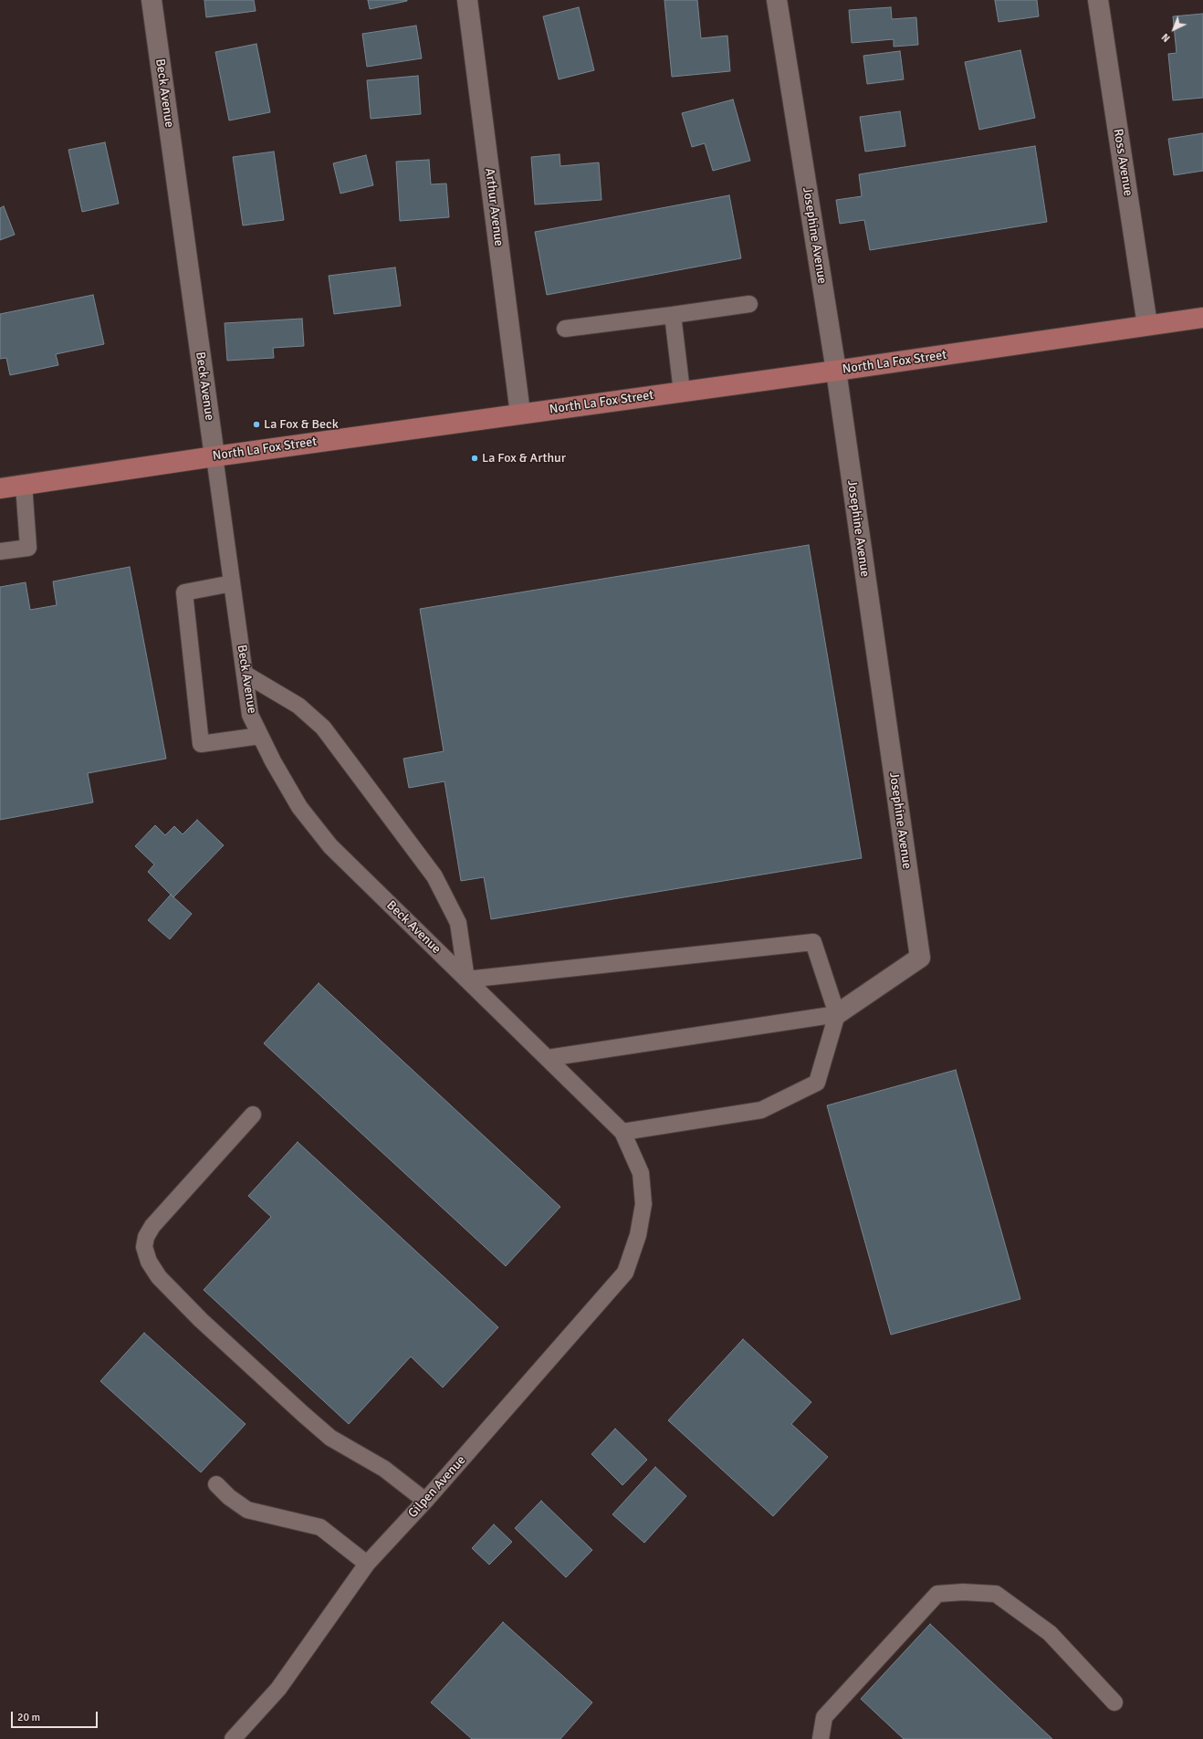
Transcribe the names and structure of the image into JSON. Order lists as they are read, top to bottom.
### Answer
{
  "streets": {
    "main road": ["North La Fox Street"],
    "street": [
      "Beck Avenue",
      "Ross Avenue",
      "Arthur Avenue",
      "Josephine Avenue"
    ],
    "lane": ["Gilpen Avenue"]
  },
  "crossings": [
    ["Beck Avenue", "North La Fox Street"],
    ["Beck Avenue", "Gilpen Avenue"],
    ["Ross Avenue", "North La Fox Street"],
    ["Arthur Avenue", "North La Fox Street"],
    ["Josephine Avenue", "North La Fox Street"]
  ],
  "places": ["La Fox & Beck", "La Fox & Arthur"],
  "scale_bar": "20 m",
  "north": "bottom left"
}
